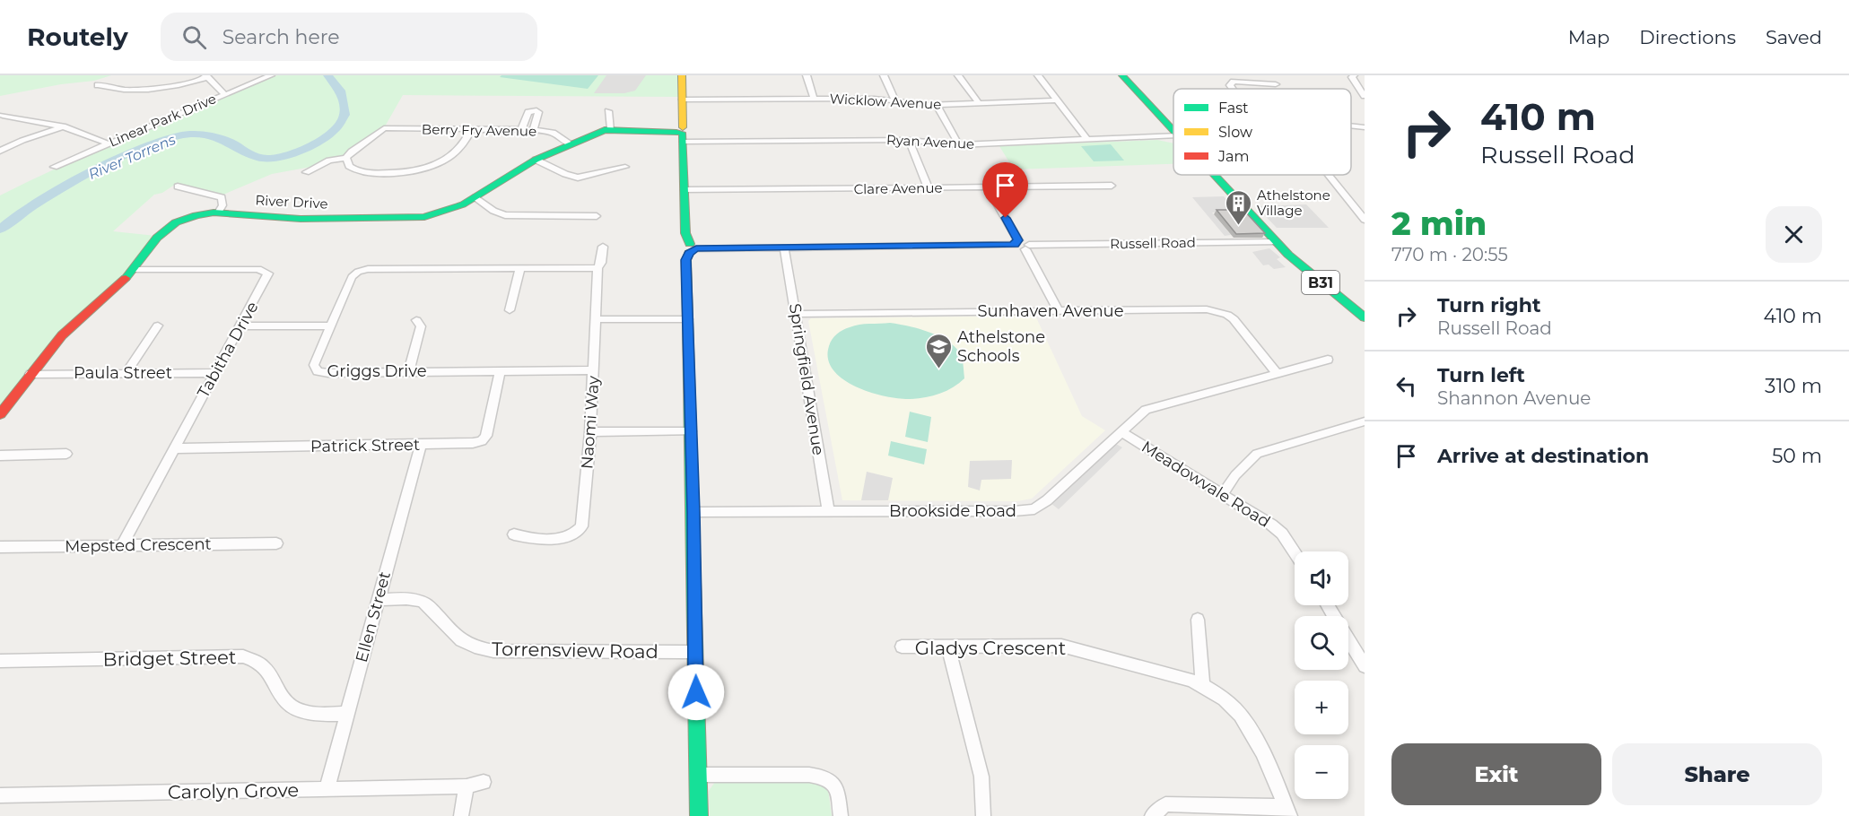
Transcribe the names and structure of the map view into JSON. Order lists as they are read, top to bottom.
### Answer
{
  "streets": {
    "street": [
      "Wicklow Avenue",
      "Linear Park Drive",
      "Berry Fry Avenue",
      "Ryan Avenue",
      "Clare Avenue",
      "River Drive",
      "Russell Road",
      "B31",
      "Sunhaven Avenue",
      "Tabitha Drive",
      "Griggs Drive",
      "Paula Street",
      "Springfield Avenue",
      "Naomi Way",
      "Patrick Street",
      "Meadowvale Road",
      "Brookside Road",
      "Mepsted Crescent",
      "Ellen Street",
      "Gladys Crescent",
      "Torrensview Road",
      "Bridget Street",
      "Carolyn Grove"
    ]
  },
  "crossings": [
    ["Berry Fry Avenue", "River Drive"],
    ["Ryan Avenue", "River Drive"],
    ["River Drive", "Tabitha Drive"],
    ["River Drive", "Paula Street"],
    ["Russell Road", "B31"],
    ["Sunhaven Avenue", "Springfield Avenue"],
    ["Sunhaven Avenue", "Brookside Road"],
    ["Tabitha Drive", "Paula Street"],
    ["Tabitha Drive", "Patrick Street"],
    ["Tabitha Drive", "Mepsted Crescent"],
    ["Griggs Drive", "Naomi Way"],
    ["Griggs Drive", "Patrick Street"],
    ["Springfield Avenue", "Brookside Road"],
    ["Patrick Street", "Ellen Street"],
    ["Meadowvale Road", "Brookside Road"],
    ["Ellen Street", "Torrensview Road"],
    ["Ellen Street", "Bridget Street"],
    ["Ellen Street", "Carolyn Grove"]
  ],
  "water": ["River Torrens"],
  "places": {
    "building": ["Athelstone Village"],
    "school or university": ["Athelstone Schools"]
  },
  "legend": ["Fast", "Slow", "Jam"],
  "page": {
    "header": "Routely",
    "search": "Search here",
    "nav": ["Map", "Directions", "Saved"],
    "turn": ["410 m", "Russell Road"],
    "heading": ["2 min", "770 m · 20:55"],
    "list": [
      {
        "name": "Turn right",
        "note": "Russell Road",
        "value": "410 m"
      },
      {
        "name": "Turn left",
        "note": "Shannon Avenue",
        "value": "310 m"
      },
      {
        "name": "Arrive at destination",
        "value": "50 m"
      }
    ],
    "map_buttons": ["+", "−"],
    "buttons": ["Exit", "Share"]
  }
}
